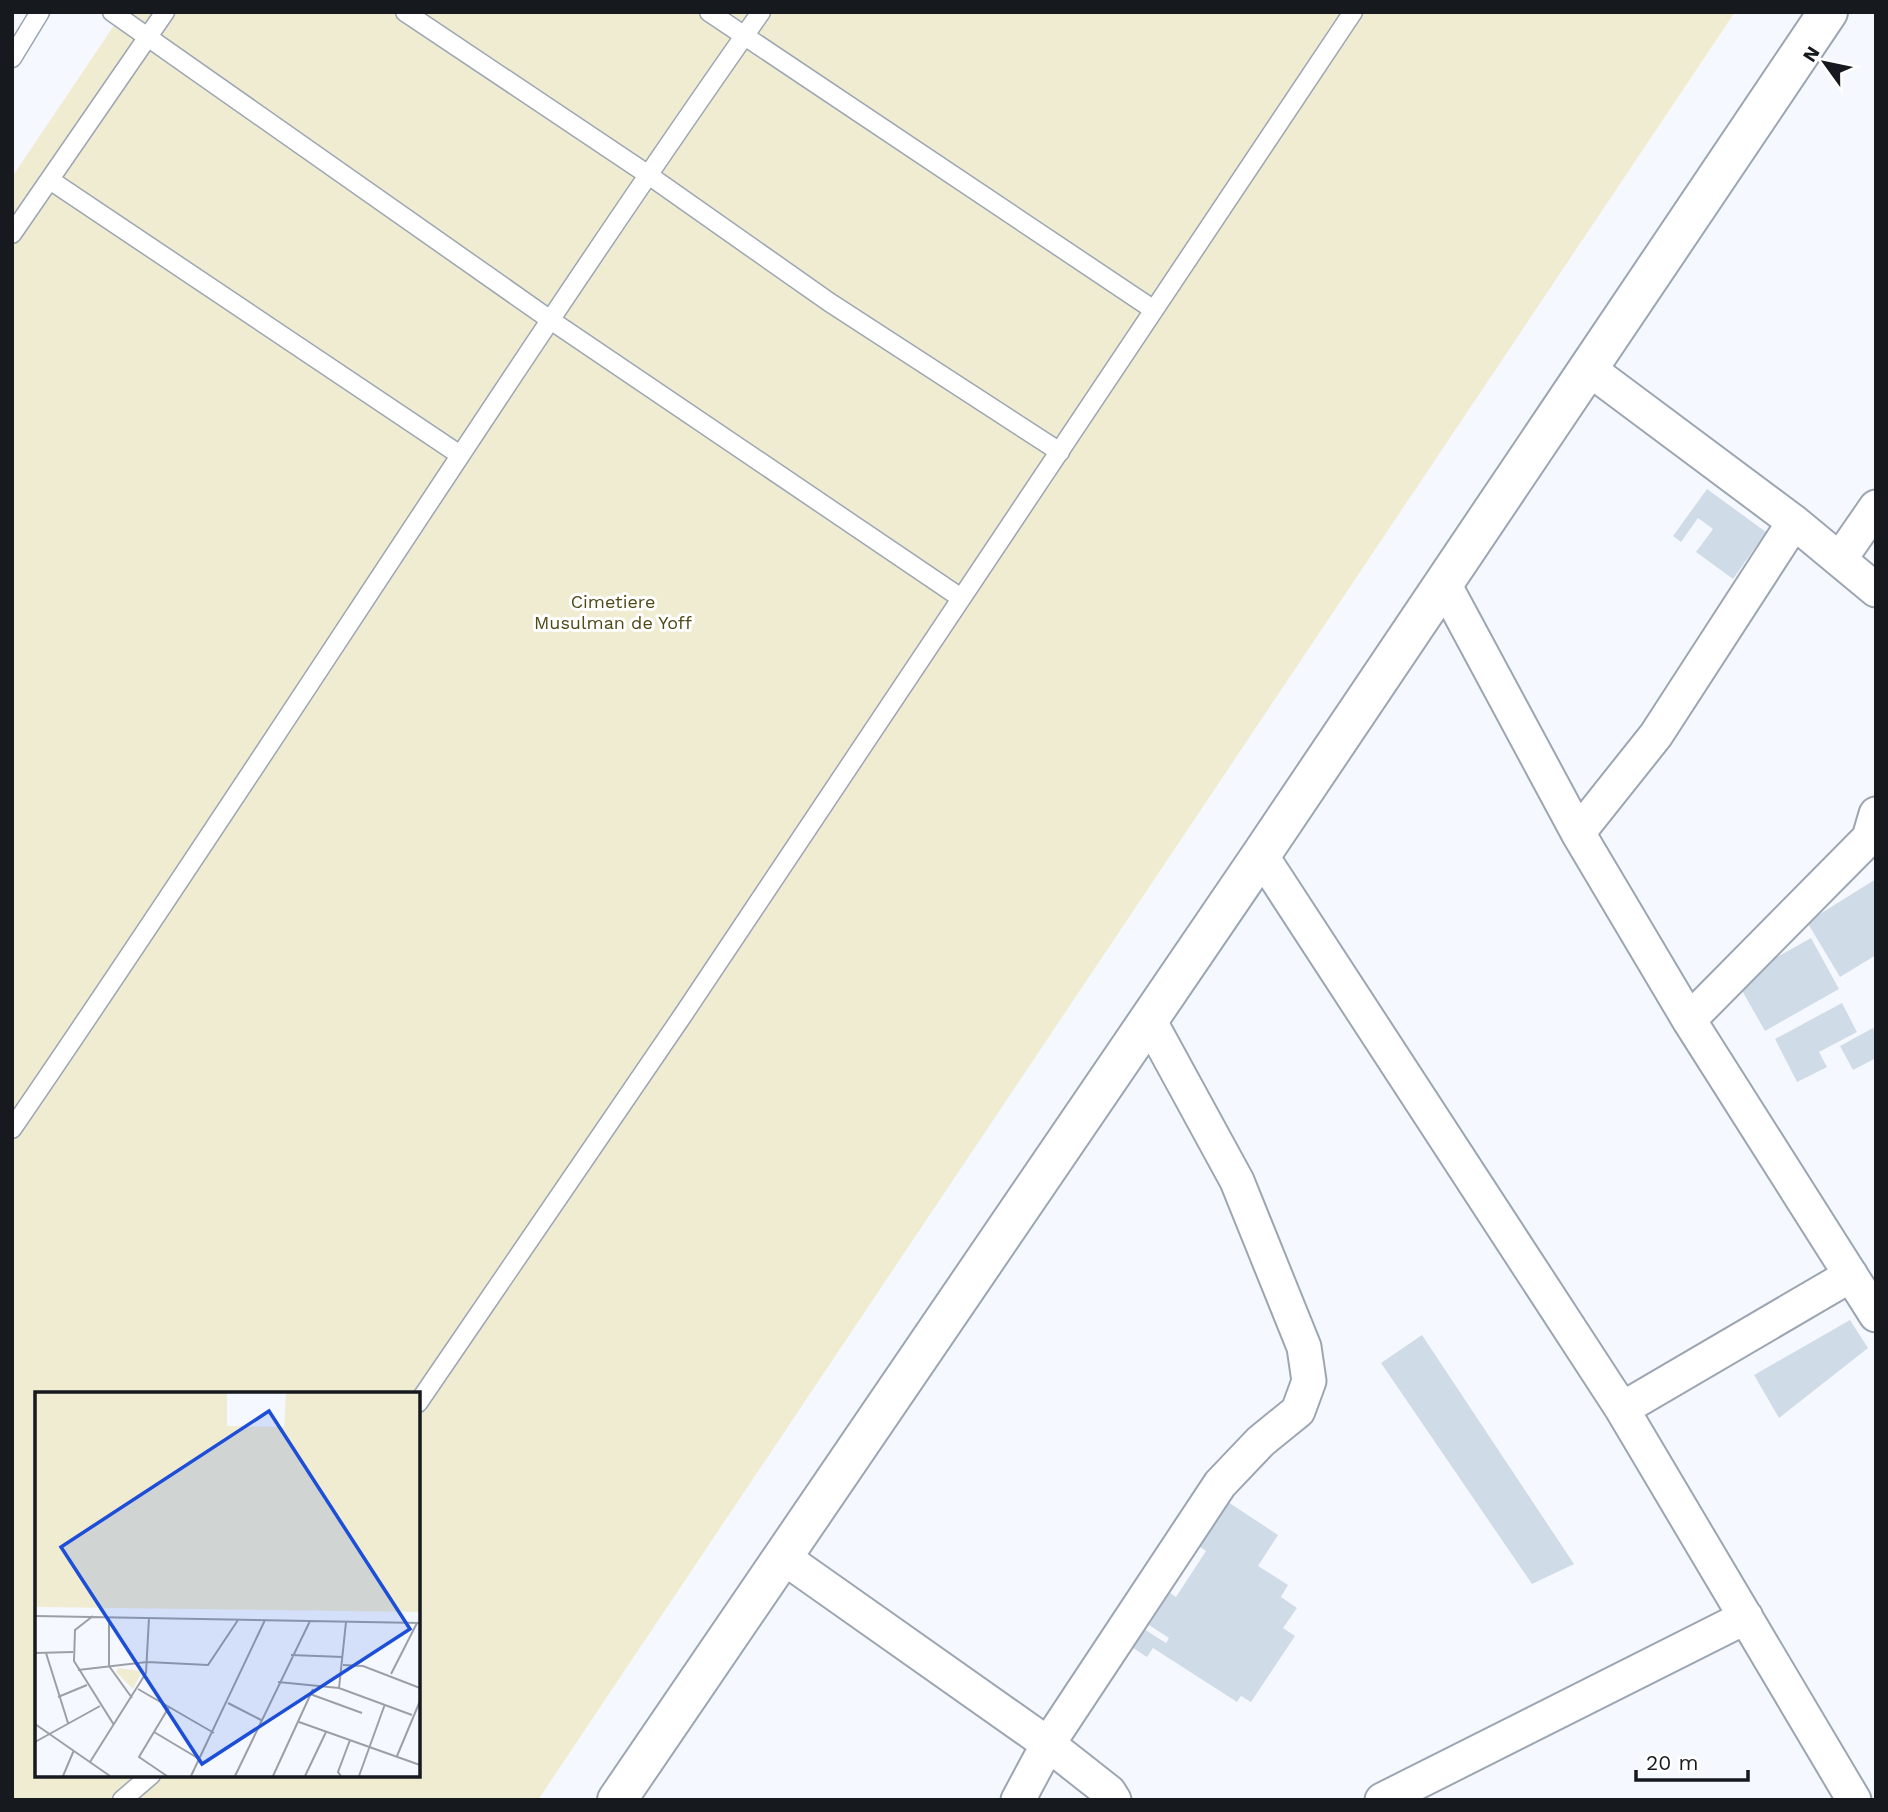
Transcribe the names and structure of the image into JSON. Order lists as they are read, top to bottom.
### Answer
{
  "parks": ["Cimetiere Musulman de Yoff"],
  "scale_bar": "20 m",
  "north": "top left"
}
